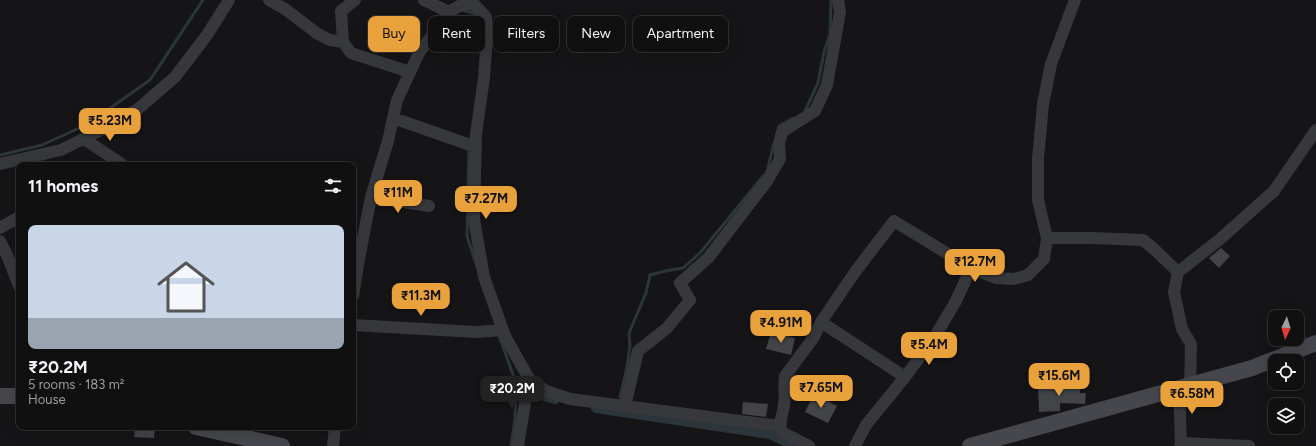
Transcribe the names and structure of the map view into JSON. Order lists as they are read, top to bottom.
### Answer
{
  "north": "bottom",
  "page": {
    "chip": [
      "Buy",
      "Rent",
      "Filters",
      "New",
      "Apartment"
    ],
    "price": [
      "₹5.23M",
      "₹11M",
      "₹7.27M",
      "₹12.7M",
      "₹11.3M",
      "₹4.91M",
      "₹5.4M",
      "₹15.6M",
      "₹7.65M",
      "₹20.2M",
      "₹6.58M"
    ],
    "heading": "11 homes",
    "list": [
      {
        "name": "₹20.2M",
        "note": "5 rooms · 183 m² · House"
      }
    ]
  }
}
